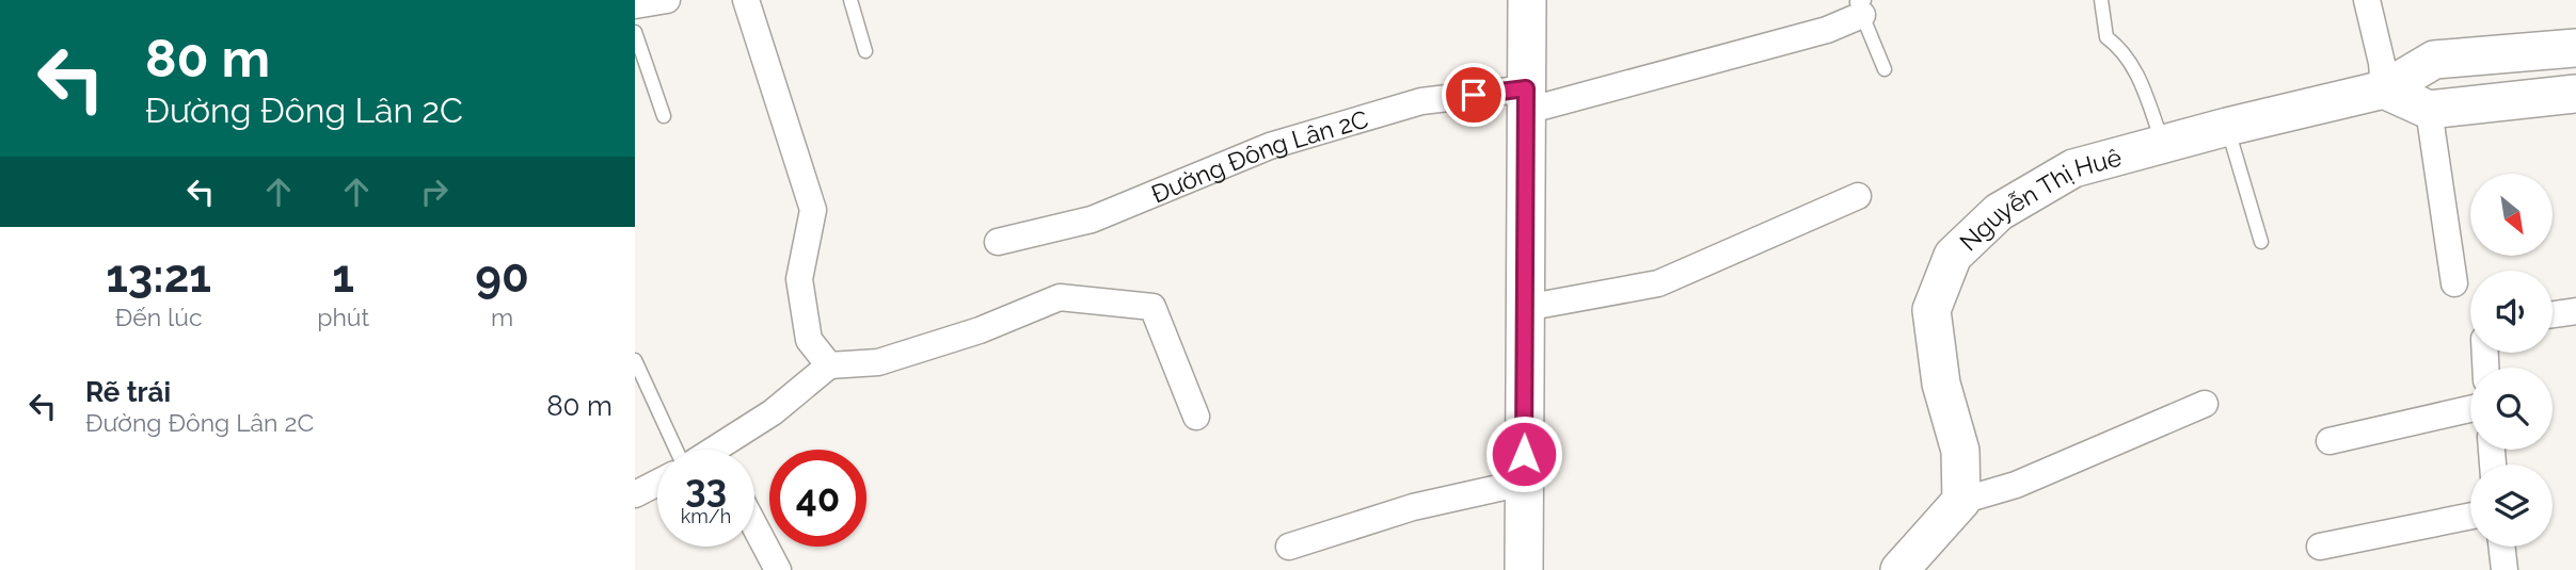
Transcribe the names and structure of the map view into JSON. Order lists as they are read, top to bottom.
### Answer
{
  "streets": {
    "street": ["Đường Đông Lân 2C", "Nguyễn Thị Huê"]
  },
  "north": "bottom right",
  "page": {
    "turn": ["80 m", "Đường Đông Lân 2C"],
    "eta": [
      "13:21",
      "Đến lúc",
      "1",
      "phút",
      "90",
      "m"
    ],
    "list": [
      {
        "name": "Rẽ trái",
        "note": "Đường Đông Lân 2C",
        "value": "80 m"
      }
    ],
    "speed": "33 km/h",
    "limit": "40"
  }
}
